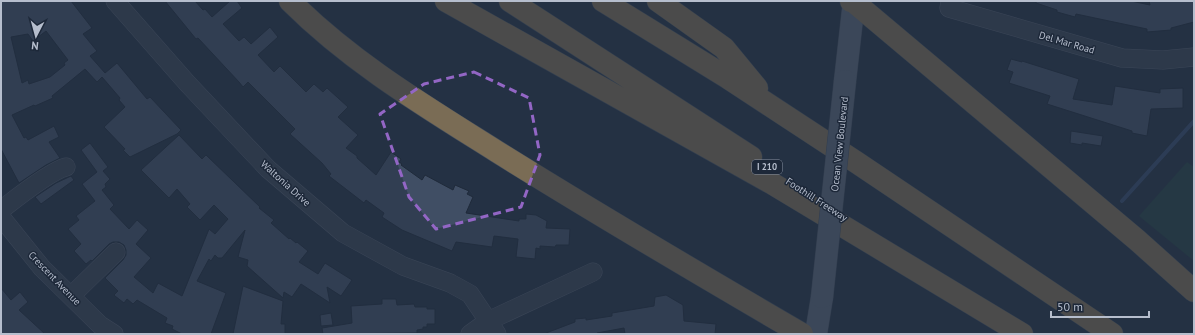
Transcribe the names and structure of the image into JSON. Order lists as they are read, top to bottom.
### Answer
{
  "streets": {
    "highway": ["I 210", "Foothill Freeway"],
    "main road": ["Ocean View Boulevard"],
    "street": ["Del Mar Road", "Waltonia Drive", "Crescent Avenue"]
  },
  "scale_bar": "50 m",
  "north": "bottom"
}
